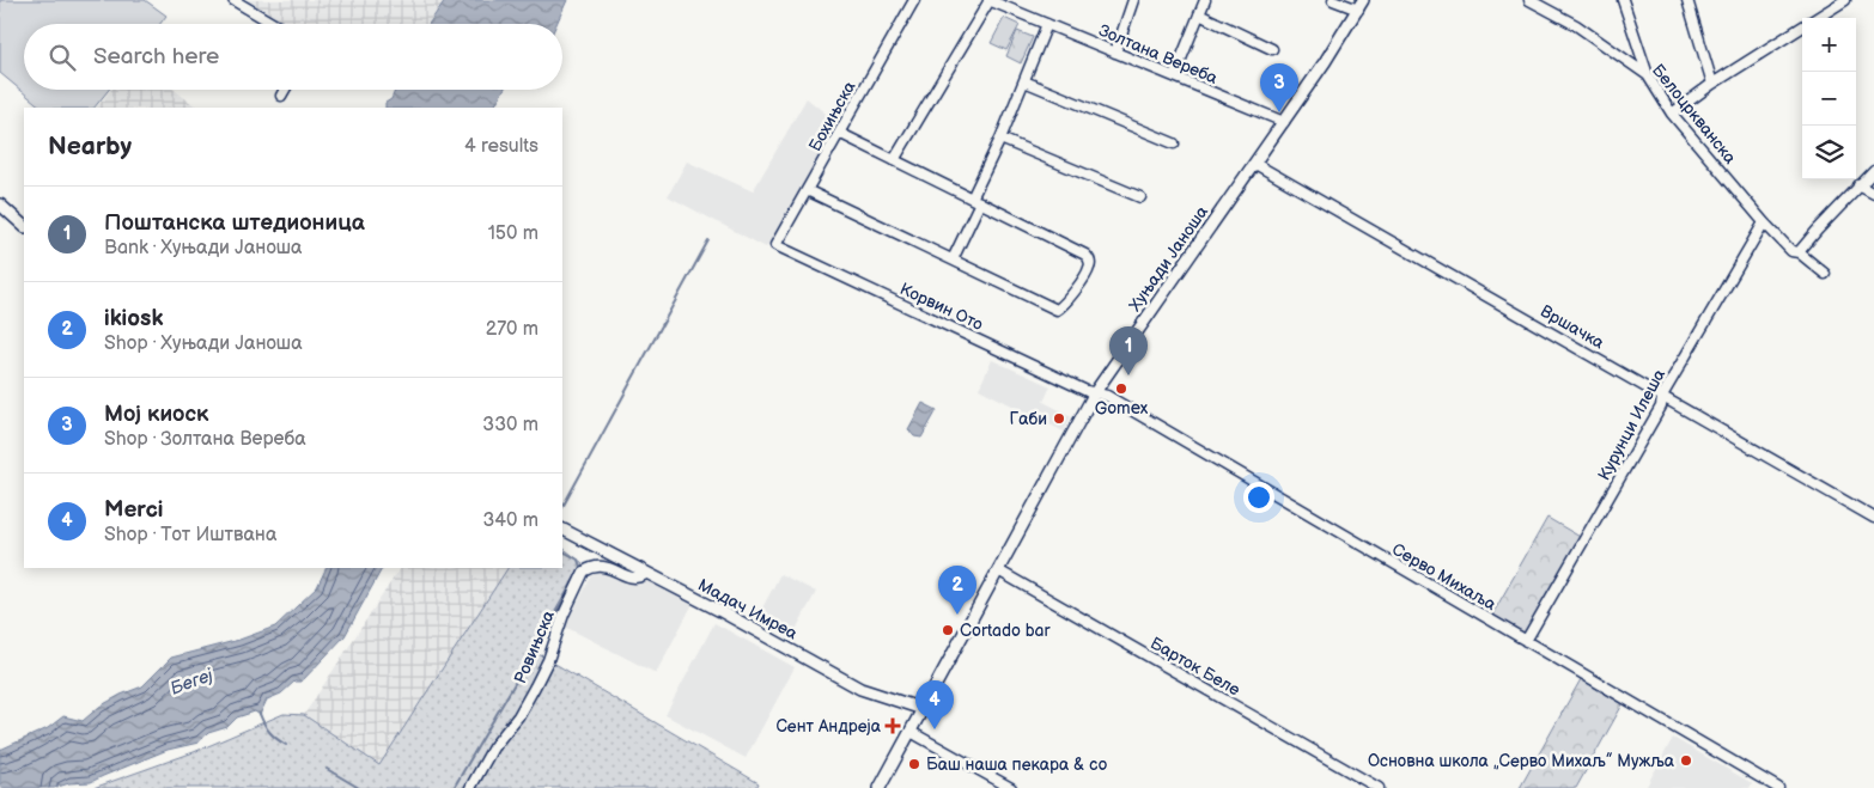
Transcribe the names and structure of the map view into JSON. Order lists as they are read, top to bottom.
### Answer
{
  "streets": {
    "street": [
      "Золтана Вереба",
      "Белоцркванска",
      "Бохињска",
      "Хуњади Јаноша",
      "Корвин Ото",
      "Вршачка",
      "Курунци Илеша",
      "Серво Михаља",
      "Мадач Имреа",
      "Ровињска",
      "Барток Беле"
    ]
  },
  "crossings": [
    ["Золтана Вереба", "Хуњади Јаноша"],
    ["Белоцркванска", "Курунци Илеша"],
    ["Бохињска", "Корвин Ото"],
    ["Хуњади Јаноша", "Корвин Ото"],
    ["Хуњади Јаноша", "Вршачка"],
    ["Хуњади Јаноша", "Серво Михаља"],
    ["Хуњади Јаноша", "Мадач Имреа"],
    ["Хуњади Јаноша", "Барток Беле"],
    ["Корвин Ото", "Серво Михаља"],
    ["Вршачка", "Курунци Илеша"],
    ["Курунци Илеша", "Серво Михаља"],
    ["Мадач Имреа", "Ровињска"]
  ],
  "water": ["Бегеј"],
  "places": {
    "other": [
      "Gomex",
      "Габи",
      "Cortado bar",
      "Основна школа „Серво Михаљ” Мужља",
      "Баш наша пекара & co"
    ],
    "health": ["Сент Андреја"]
  },
  "page": {
    "map_buttons": ["+", "−"],
    "search": "Search here",
    "pins": [
      "3",
      "1",
      "2",
      "4"
    ],
    "heading": ["Nearby", "4 results"],
    "list": [
      {
        "mark": "1",
        "name": "Поштанска штедионица",
        "note": "Bank · Хуњади Јаноша",
        "value": "150 m"
      },
      {
        "mark": "2",
        "name": "ikiosk",
        "note": "Shop · Хуњади Јаноша",
        "value": "270 m"
      },
      {
        "mark": "3",
        "name": "Мој киоск",
        "note": "Shop · Золтана Вереба",
        "value": "330 m"
      },
      {
        "mark": "4",
        "name": "Merci",
        "note": "Shop · Тот Иштвана",
        "value": "340 m"
      }
    ]
  }
}
